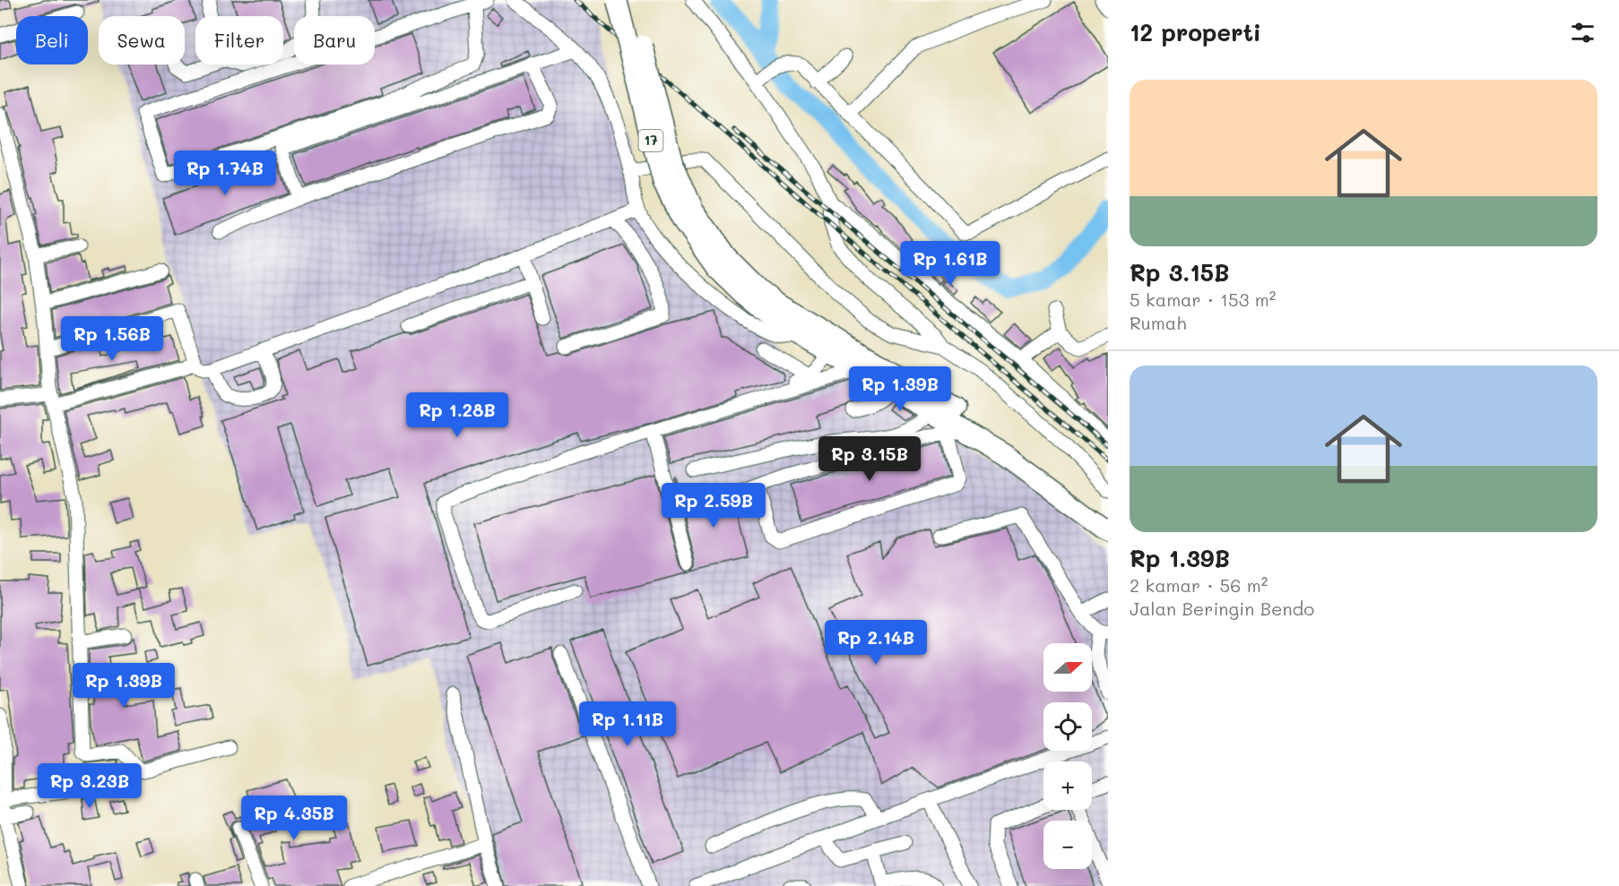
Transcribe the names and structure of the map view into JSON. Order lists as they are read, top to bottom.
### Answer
{
  "streets": {
    "highway": ["17"]
  },
  "north": "right",
  "page": {
    "heading": "12 properti",
    "chip": [
      "Beli",
      "Sewa",
      "Filter",
      "Baru"
    ],
    "list": [
      {
        "name": "Rp 3.15B",
        "note": "5 kamar · 153 m² · Rumah"
      },
      {
        "name": "Rp 1.39B",
        "note": "2 kamar · 56 m² · Jalan Beringin Bendo"
      }
    ],
    "price": [
      "Rp 1.74B",
      "Rp 1.61B",
      "Rp 1.56B",
      "Rp 1.39B",
      "Rp 1.28B",
      "Rp 3.15B",
      "Rp 2.59B",
      "Rp 2.14B",
      "Rp 1.39B",
      "Rp 1.11B",
      "Rp 3.23B",
      "Rp 4.35B"
    ],
    "map_buttons": ["+", "−"]
  }
}
